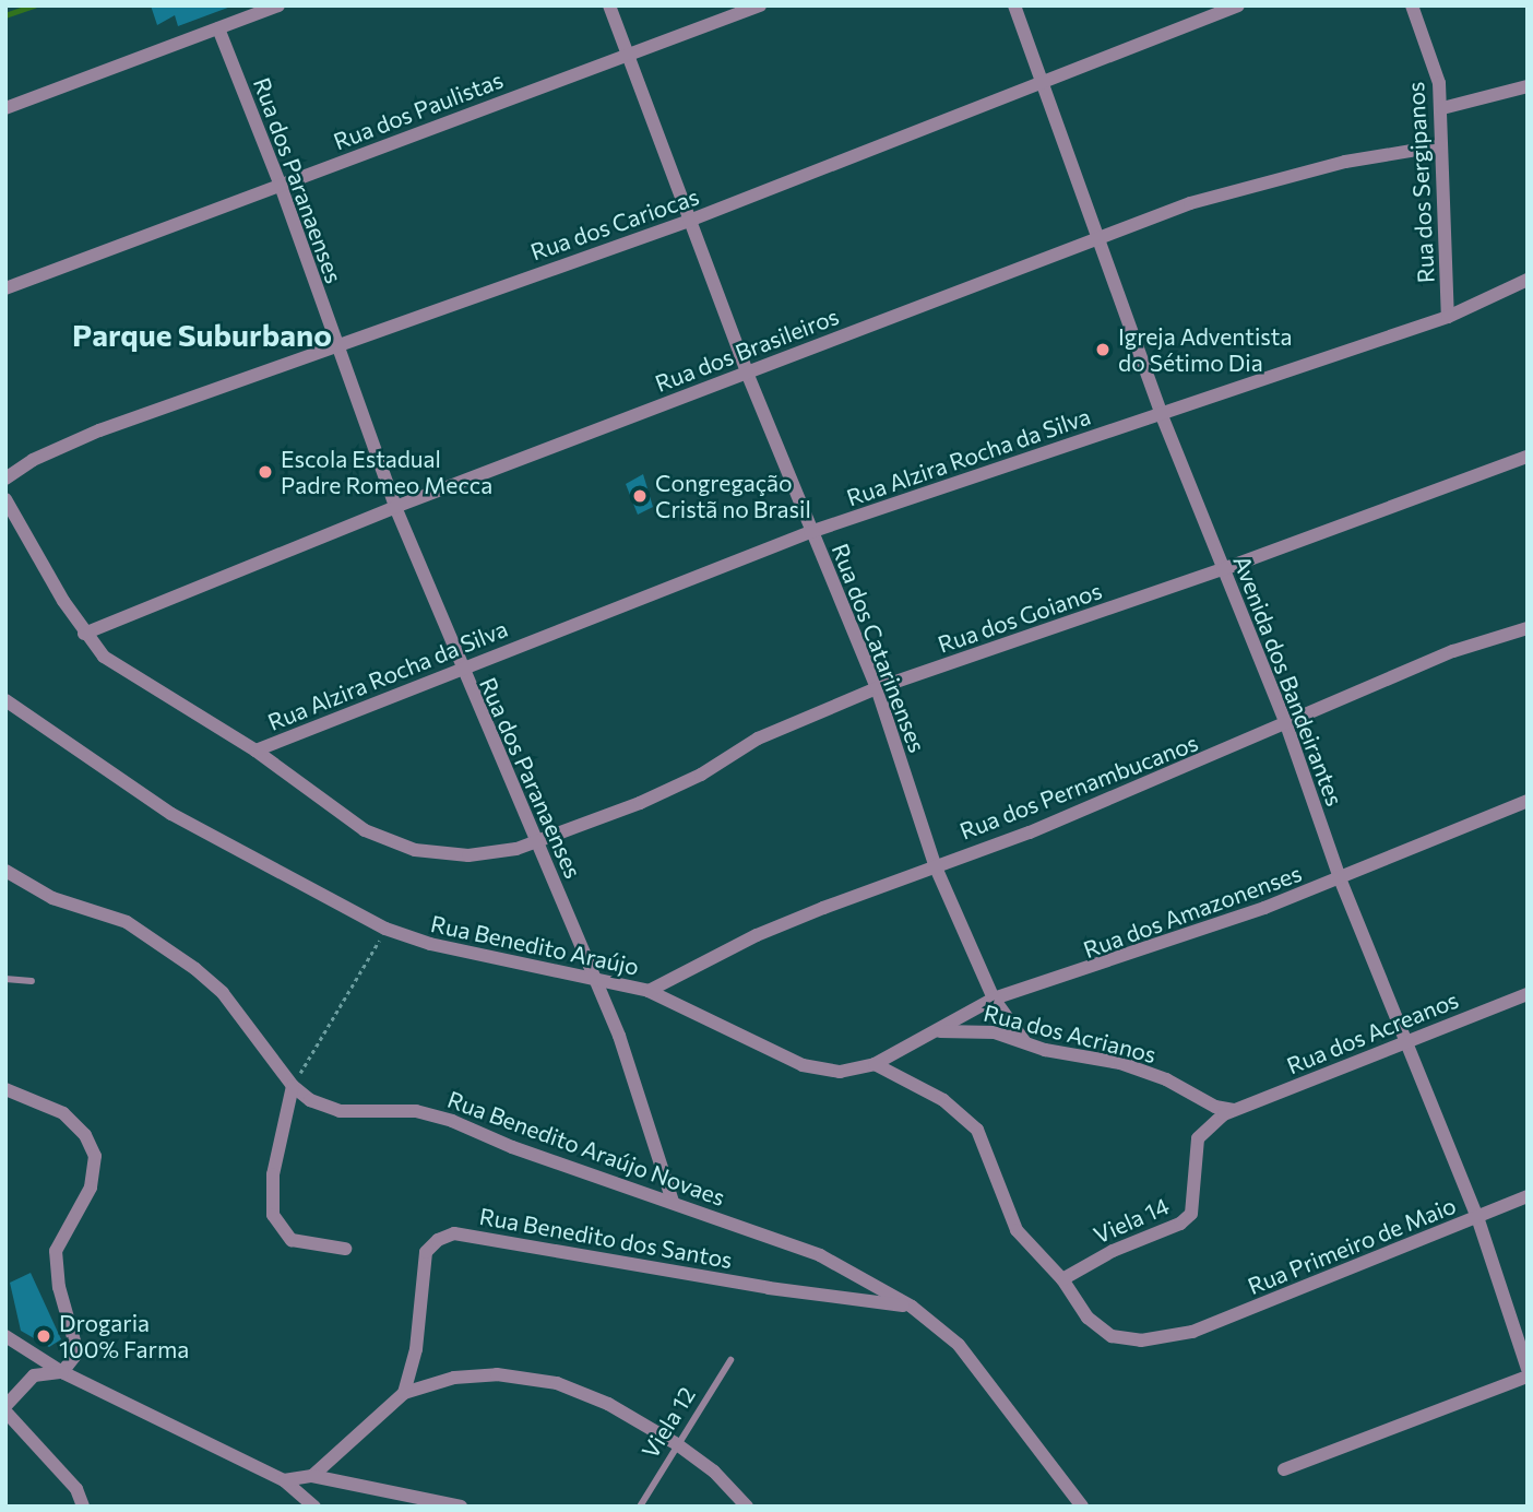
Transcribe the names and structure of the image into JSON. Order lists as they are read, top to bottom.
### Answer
{
  "streets": {
    "street": [
      "Rua dos Paulistas",
      "Rua dos Paranaenses",
      "Rua dos Sergipanos",
      "Rua dos Cariocas",
      "Rua dos Brasileiros",
      "Rua Alzira Rocha da Silva",
      "Rua dos Goianos",
      "Rua dos Catarinenses",
      "Avenida dos Bandeirantes",
      "Rua dos Pernambucanos",
      "Rua dos Amazonenses",
      "Rua Benedito Araújo",
      "Rua dos Acreanos",
      "Rua dos Acrianos",
      "Rua Benedito Araújo Novaes",
      "Viela 14",
      "Rua Benedito dos Santos",
      "Rua Primeiro de Maio"
    ],
    "lane": ["Viela 12"]
  },
  "crossings": [
    ["Rua dos Paulistas", "Rua dos Paranaenses"],
    ["Rua dos Paulistas", "Rua dos Catarinenses"],
    ["Rua dos Paranaenses", "Rua dos Cariocas"],
    ["Rua dos Paranaenses", "Rua dos Brasileiros"],
    ["Rua dos Paranaenses", "Rua Alzira Rocha da Silva"],
    ["Rua dos Paranaenses", "Rua dos Goianos"],
    ["Rua dos Paranaenses", "Rua Benedito Araújo"],
    ["Rua dos Paranaenses", "Rua Benedito Araújo Novaes"],
    ["Rua dos Sergipanos", "Rua dos Brasileiros"],
    ["Rua dos Sergipanos", "Rua Alzira Rocha da Silva"],
    ["Rua dos Cariocas", "Rua dos Catarinenses"],
    ["Rua dos Cariocas", "Avenida dos Bandeirantes"],
    ["Rua dos Brasileiros", "Rua dos Goianos"],
    ["Rua dos Brasileiros", "Rua dos Catarinenses"],
    ["Rua dos Brasileiros", "Avenida dos Bandeirantes"],
    ["Rua Alzira Rocha da Silva", "Rua dos Goianos"],
    ["Rua Alzira Rocha da Silva", "Rua dos Catarinenses"],
    ["Rua Alzira Rocha da Silva", "Avenida dos Bandeirantes"],
    ["Rua dos Goianos", "Rua dos Catarinenses"],
    ["Rua dos Goianos", "Avenida dos Bandeirantes"],
    ["Rua dos Catarinenses", "Rua dos Pernambucanos"],
    ["Rua dos Catarinenses", "Rua dos Amazonenses"],
    ["Rua dos Catarinenses", "Rua dos Acrianos"],
    ["Avenida dos Bandeirantes", "Rua dos Pernambucanos"],
    ["Avenida dos Bandeirantes", "Rua dos Amazonenses"],
    ["Avenida dos Bandeirantes", "Rua dos Acreanos"],
    ["Avenida dos Bandeirantes", "Rua Primeiro de Maio"],
    ["Rua dos Pernambucanos", "Rua Benedito Araújo"],
    ["Rua dos Amazonenses", "Rua Benedito Araújo"],
    ["Rua dos Amazonenses", "Rua dos Acrianos"],
    ["Rua dos Acreanos", "Rua dos Acrianos"],
    ["Rua dos Acreanos", "Viela 14"],
    ["Rua dos Acrianos", "Viela 14"],
    ["Rua Benedito Araújo Novaes", "Rua Benedito dos Santos"],
    ["Viela 14", "Rua Primeiro de Maio"]
  ],
  "districts": ["Parque Suburbano"],
  "places": [
    "Igreja Adventista do Sétimo Dia",
    "Escola Estadual Padre Romeo Mecca",
    "Congregação Cristã no Brasil",
    "Drogaria 100% Farma"
  ]
}
